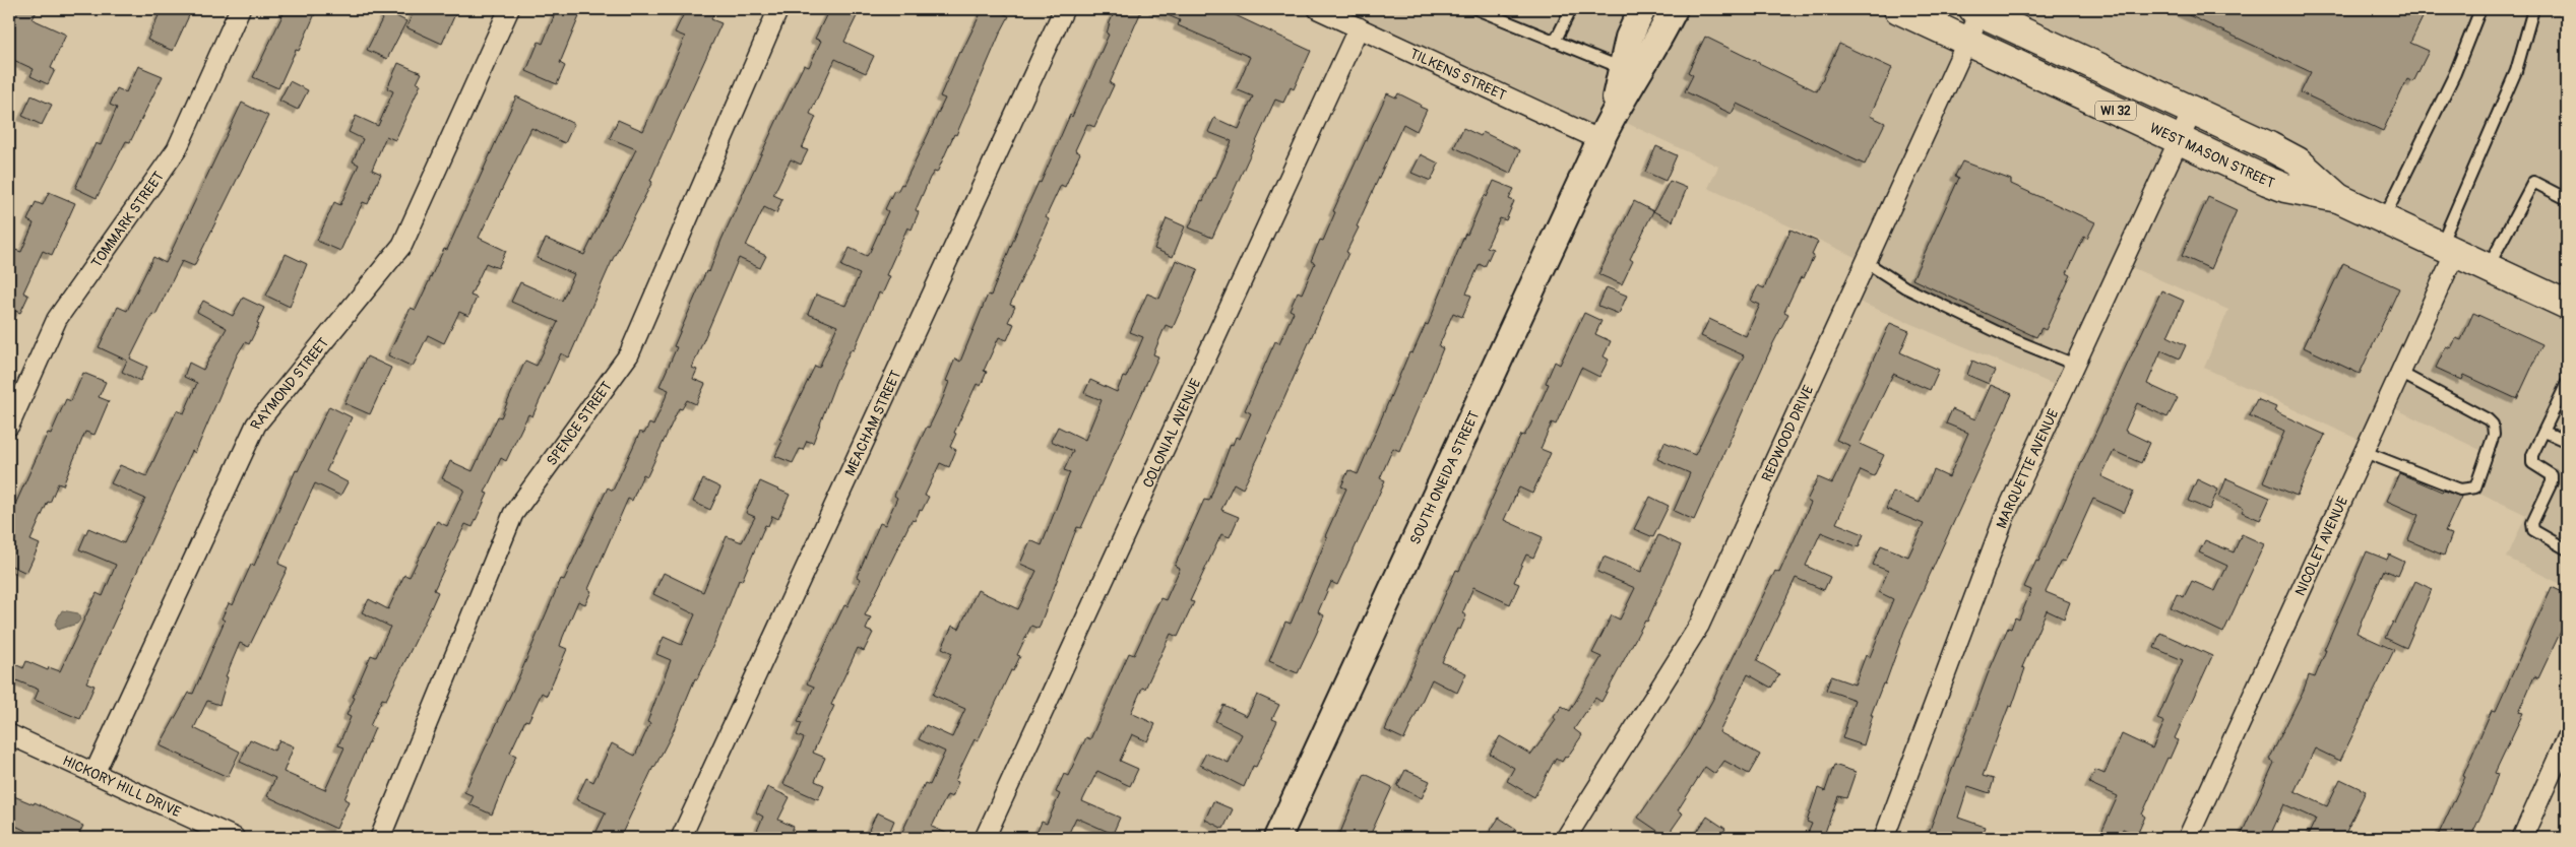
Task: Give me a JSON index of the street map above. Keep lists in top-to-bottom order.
{
  "streets": {
    "main road": ["WI 32", "WEST MASON STREET"],
    "street": [
      "TILKENS STREET",
      "TOMMARK STREET",
      "RAYMOND STREET",
      "SPENCE STREET",
      "MEACHAM STREET",
      "COLONIAL AVENUE",
      "REDWOOD DRIVE",
      "MARQUETTE AVENUE",
      "SOUTH ONEIDA STREET",
      "NICOLET AVENUE",
      "HICKORY HILL DRIVE"
    ]
  },
  "crossings": [
    ["TILKENS STREET", "COLONIAL AVENUE"],
    ["TILKENS STREET", "SOUTH ONEIDA STREET"],
    ["WEST MASON STREET", "REDWOOD DRIVE"],
    ["WEST MASON STREET", "MARQUETTE AVENUE"],
    ["WEST MASON STREET", "NICOLET AVENUE"],
    ["RAYMOND STREET", "HICKORY HILL DRIVE"]
  ]
}
